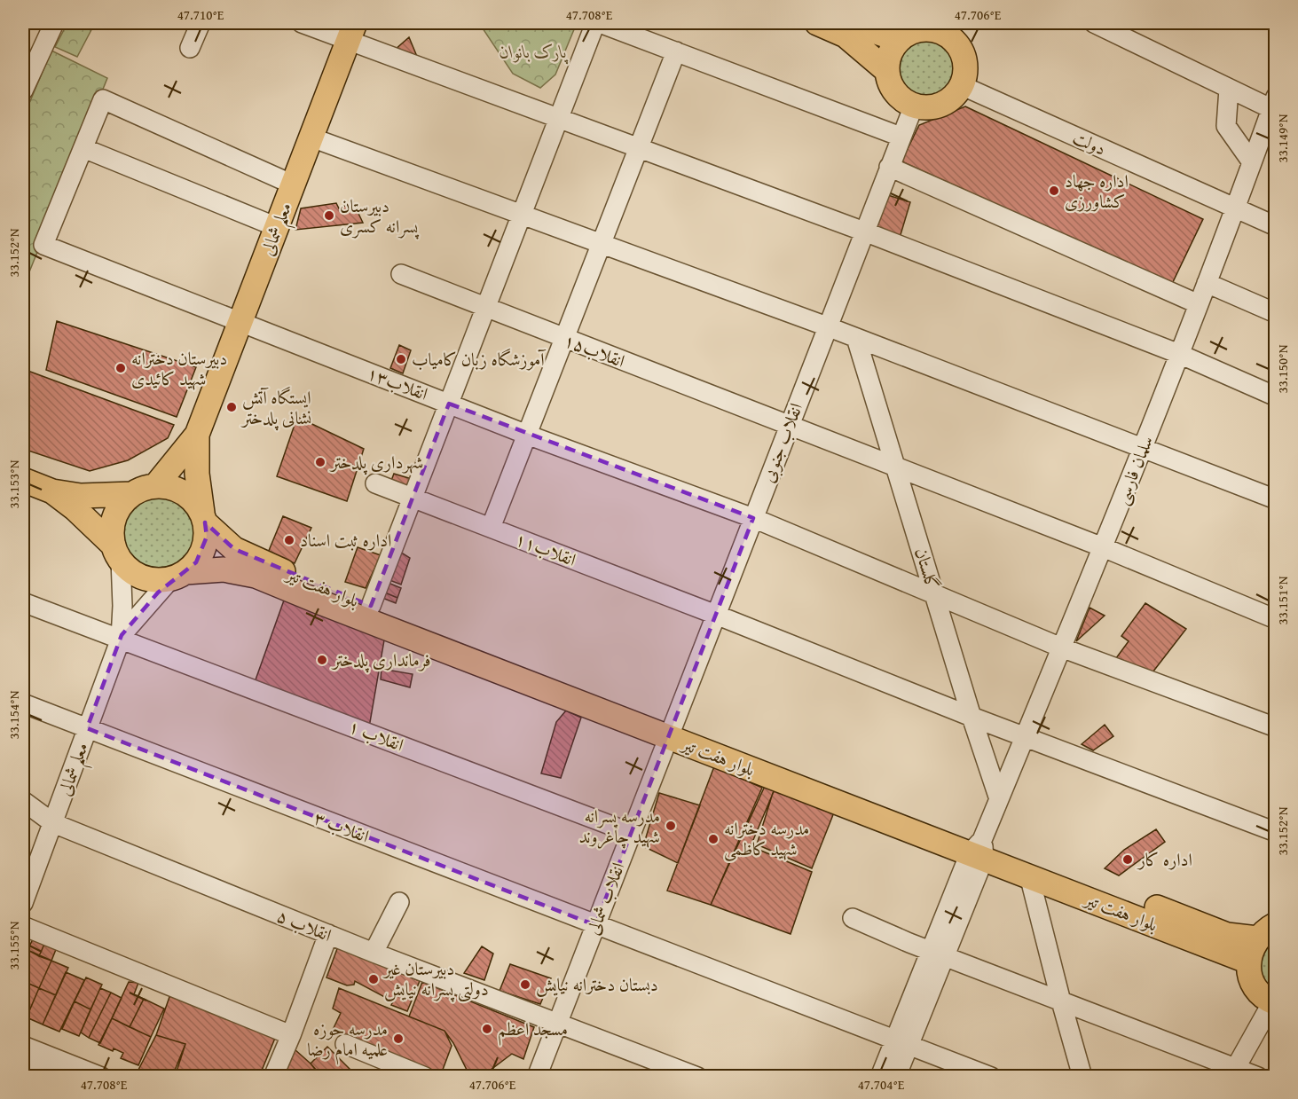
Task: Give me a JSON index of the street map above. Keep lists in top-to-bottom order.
{
  "streets": {
    "main road": ["معلم شمالی", "بلوار هفت تیر"],
    "street": [
      "دولت",
      "انقلاب۱۵",
      "انقلاب۱۳",
      "انقلاب جنوبی",
      "سلمان فارسی",
      "انقلاب۱۱",
      "گلستان",
      "انقلاب ۱",
      "انقلاب ۳",
      "انقلاب شمالی",
      "انقلاب ۵"
    ]
  },
  "crossings": [
    ["دولت", "انقلاب جنوبی"],
    ["دولت", "سلمان فارسی"],
    ["معلم شمالی", "انقلاب۱۳"],
    ["معلم شمالی", "انقلاب ۱"],
    ["معلم شمالی", "انقلاب ۳"],
    ["معلم شمالی", "انقلاب ۵"],
    ["انقلاب۱۵", "انقلاب جنوبی"],
    ["انقلاب۱۵", "سلمان فارسی"],
    ["انقلاب۱۵", "گلستان"],
    ["انقلاب۱۳", "انقلاب جنوبی"],
    ["انقلاب۱۳", "سلمان فارسی"],
    ["انقلاب۱۳", "گلستان"],
    ["انقلاب جنوبی", "انقلاب۱۱"],
    ["انقلاب جنوبی", "بلوار هفت تیر"],
    ["انقلاب جنوبی", "انقلاب شمالی"],
    ["سلمان فارسی", "انقلاب۱۱"],
    ["سلمان فارسی", "گلستان"],
    ["سلمان فارسی", "بلوار هفت تیر"],
    ["سلمان فارسی", "انقلاب ۳"],
    ["انقلاب۱۱", "گلستان"],
    ["بلوار هفت تیر", "انقلاب شمالی"],
    ["انقلاب ۱", "انقلاب شمالی"],
    ["انقلاب ۳", "انقلاب شمالی"],
    ["انقلاب شمالی", "انقلاب ۵"]
  ],
  "parks": ["پارک بانوان"],
  "places": [
    "اداره جهاد کشاورزی",
    "دبیرستان پسرانه کسری",
    "آموزشگاه زبان کامیاب",
    "دبیرستان دخترانه شهید کائیدی",
    "ایستگاه آتش نشانی پلدختر",
    "شهرداری پلدختر",
    "اداره ثبت اسناد",
    "فرمانداری پلدختر",
    "مدرسه پسرانه شهید چاغروند",
    "مدرسه دخترانه شهید کاظمی",
    "اداره کار",
    "دبیرستان غیر دولتی پسرانه نیایش",
    "دبستان دخترانه نیایش",
    "مسجد اعظم",
    "مدرسه حوزه علمیه امام رضا"
  ],
  "coordinates": [
    "47.710°E",
    "47.708°E",
    "47.706°E",
    "33.149°N",
    "33.152°N",
    "33.150°N",
    "33.153°N",
    "33.151°N",
    "33.154°N",
    "33.155°N",
    "47.704°E"
  ]
}
